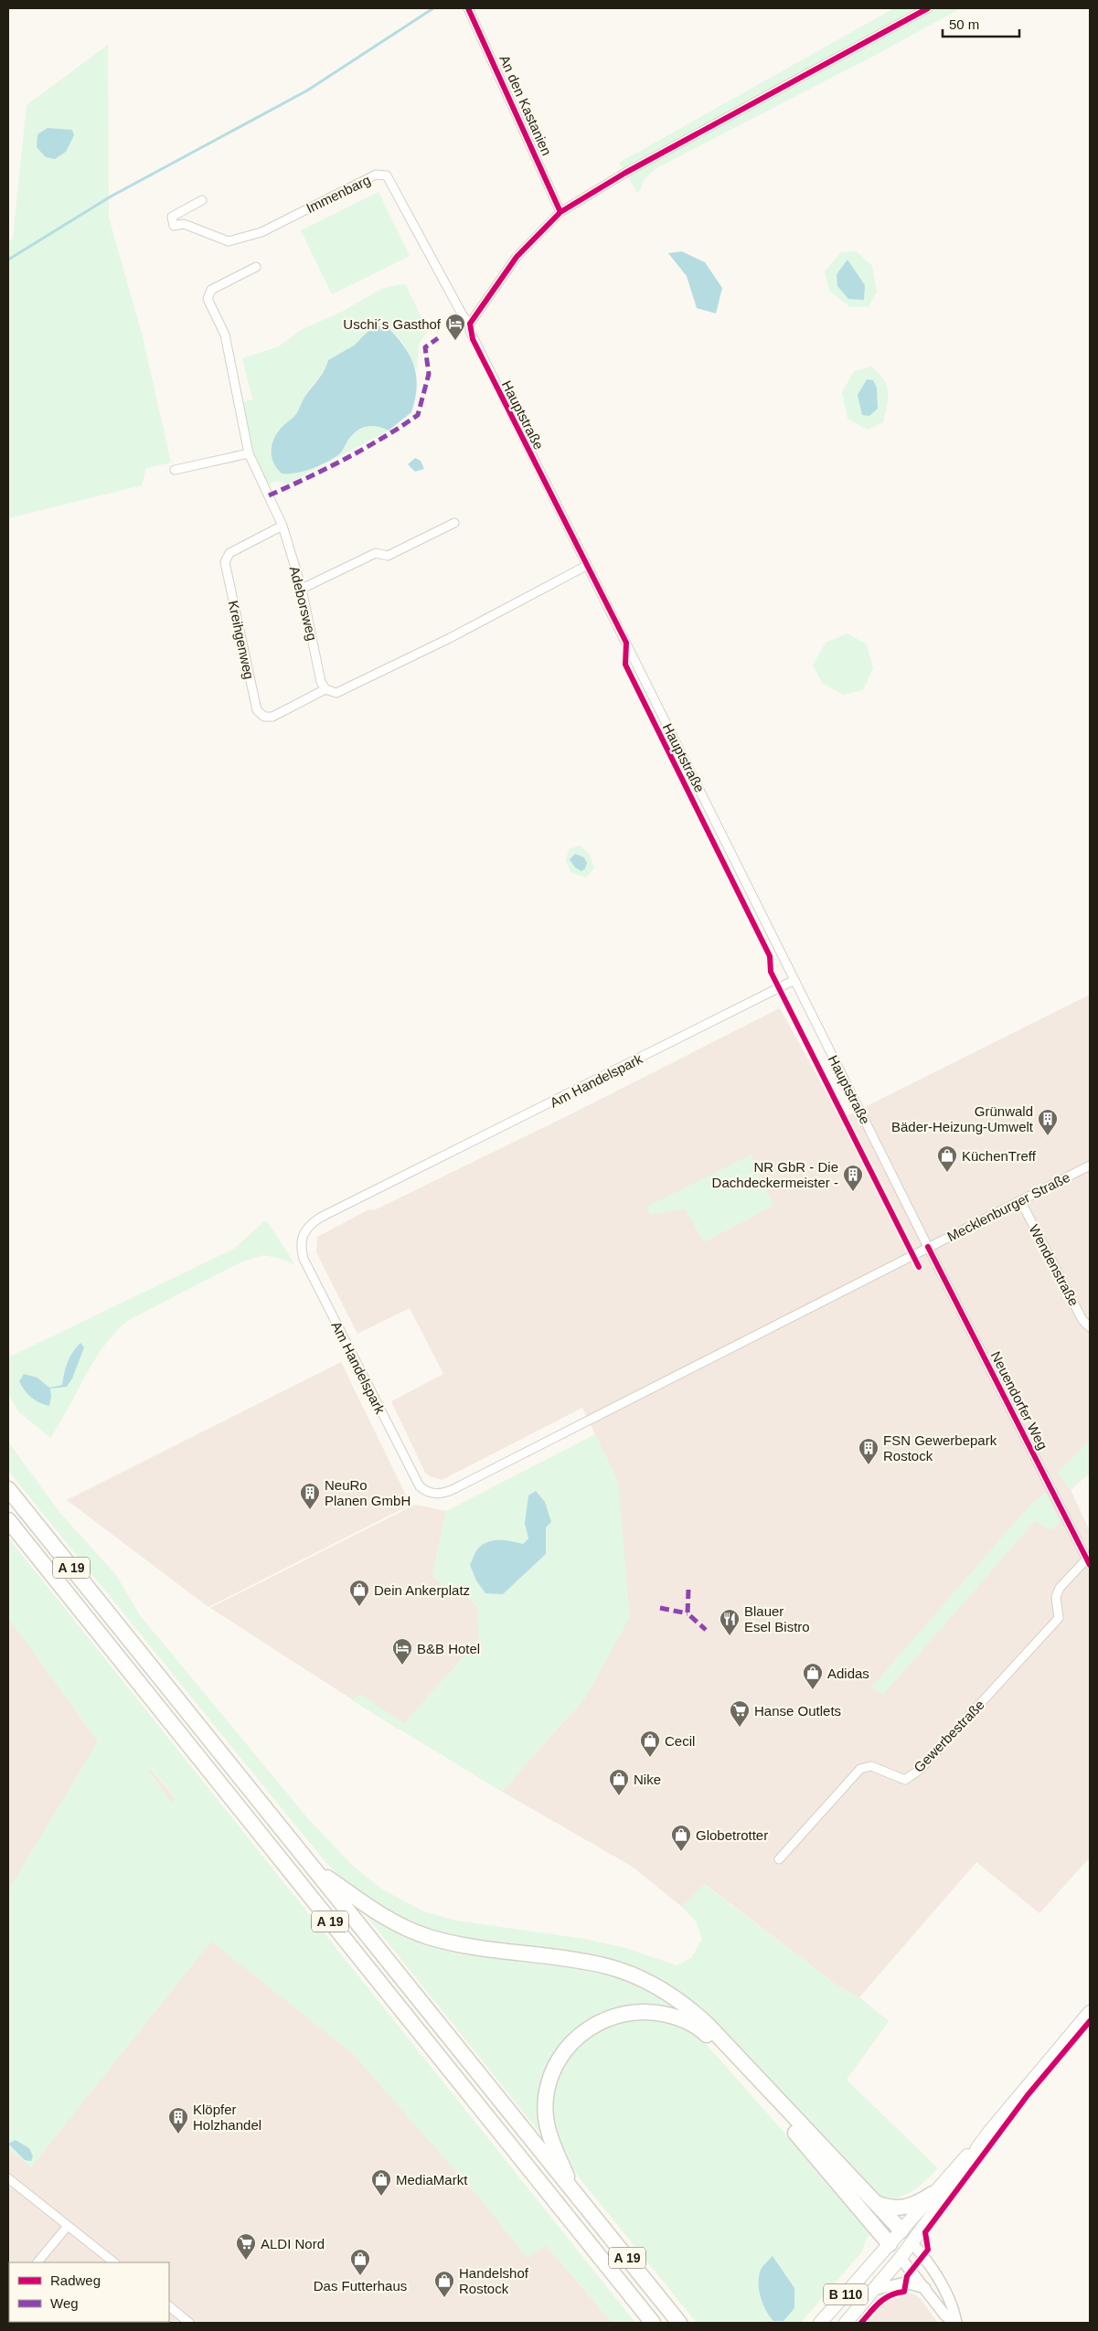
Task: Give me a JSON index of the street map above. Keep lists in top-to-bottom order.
{
  "streets": {
    "highway": ["A 19"],
    "main road": ["B 110"],
    "street": [
      "An den Kastanien",
      "Immenbarg",
      "Hauptstraße",
      "Adeborsweg",
      "Kreihgenweg",
      "Am Handelspark",
      "Mecklenburger Straße",
      "Wendenstraße",
      "Neuendorfer Weg",
      "Gewerbestraße"
    ]
  },
  "crossings": [
    ["Immenbarg", "Hauptstraße"],
    ["Hauptstraße", "Am Handelspark"],
    ["Hauptstraße", "Mecklenburger Straße"],
    ["Hauptstraße", "Neuendorfer Weg"],
    ["Adeborsweg", "Kreihgenweg"],
    ["Am Handelspark", "Mecklenburger Straße"],
    ["Am Handelspark", "Neuendorfer Weg"],
    ["Mecklenburger Straße", "Wendenstraße"],
    ["Mecklenburger Straße", "Neuendorfer Weg"],
    ["Neuendorfer Weg", "Gewerbestraße"]
  ],
  "places": {
    "hotel": ["Uschi´s Gasthof", "B&B Hotel"],
    "building": [
      "Grünwald Bäder-Heizung-Umwelt",
      "NR GbR - Die Dachdeckermeister -",
      "FSN Gewerbepark Rostock",
      "NeuRo Planen GmbH",
      "Klöpfer Holzhandel"
    ],
    "shop": [
      "KüchenTreff",
      "Dein Ankerplatz",
      "Adidas",
      "Cecil",
      "Nike",
      "Globetrotter",
      "MediaMarkt",
      "Das Futterhaus",
      "Handelshof Rostock"
    ],
    "restaurant": ["Blauer Esel Bistro"],
    "supermarket": ["Hanse Outlets", "ALDI Nord"]
  },
  "legend": ["Radweg", "Weg"],
  "scale_bar": "50 m"
}
